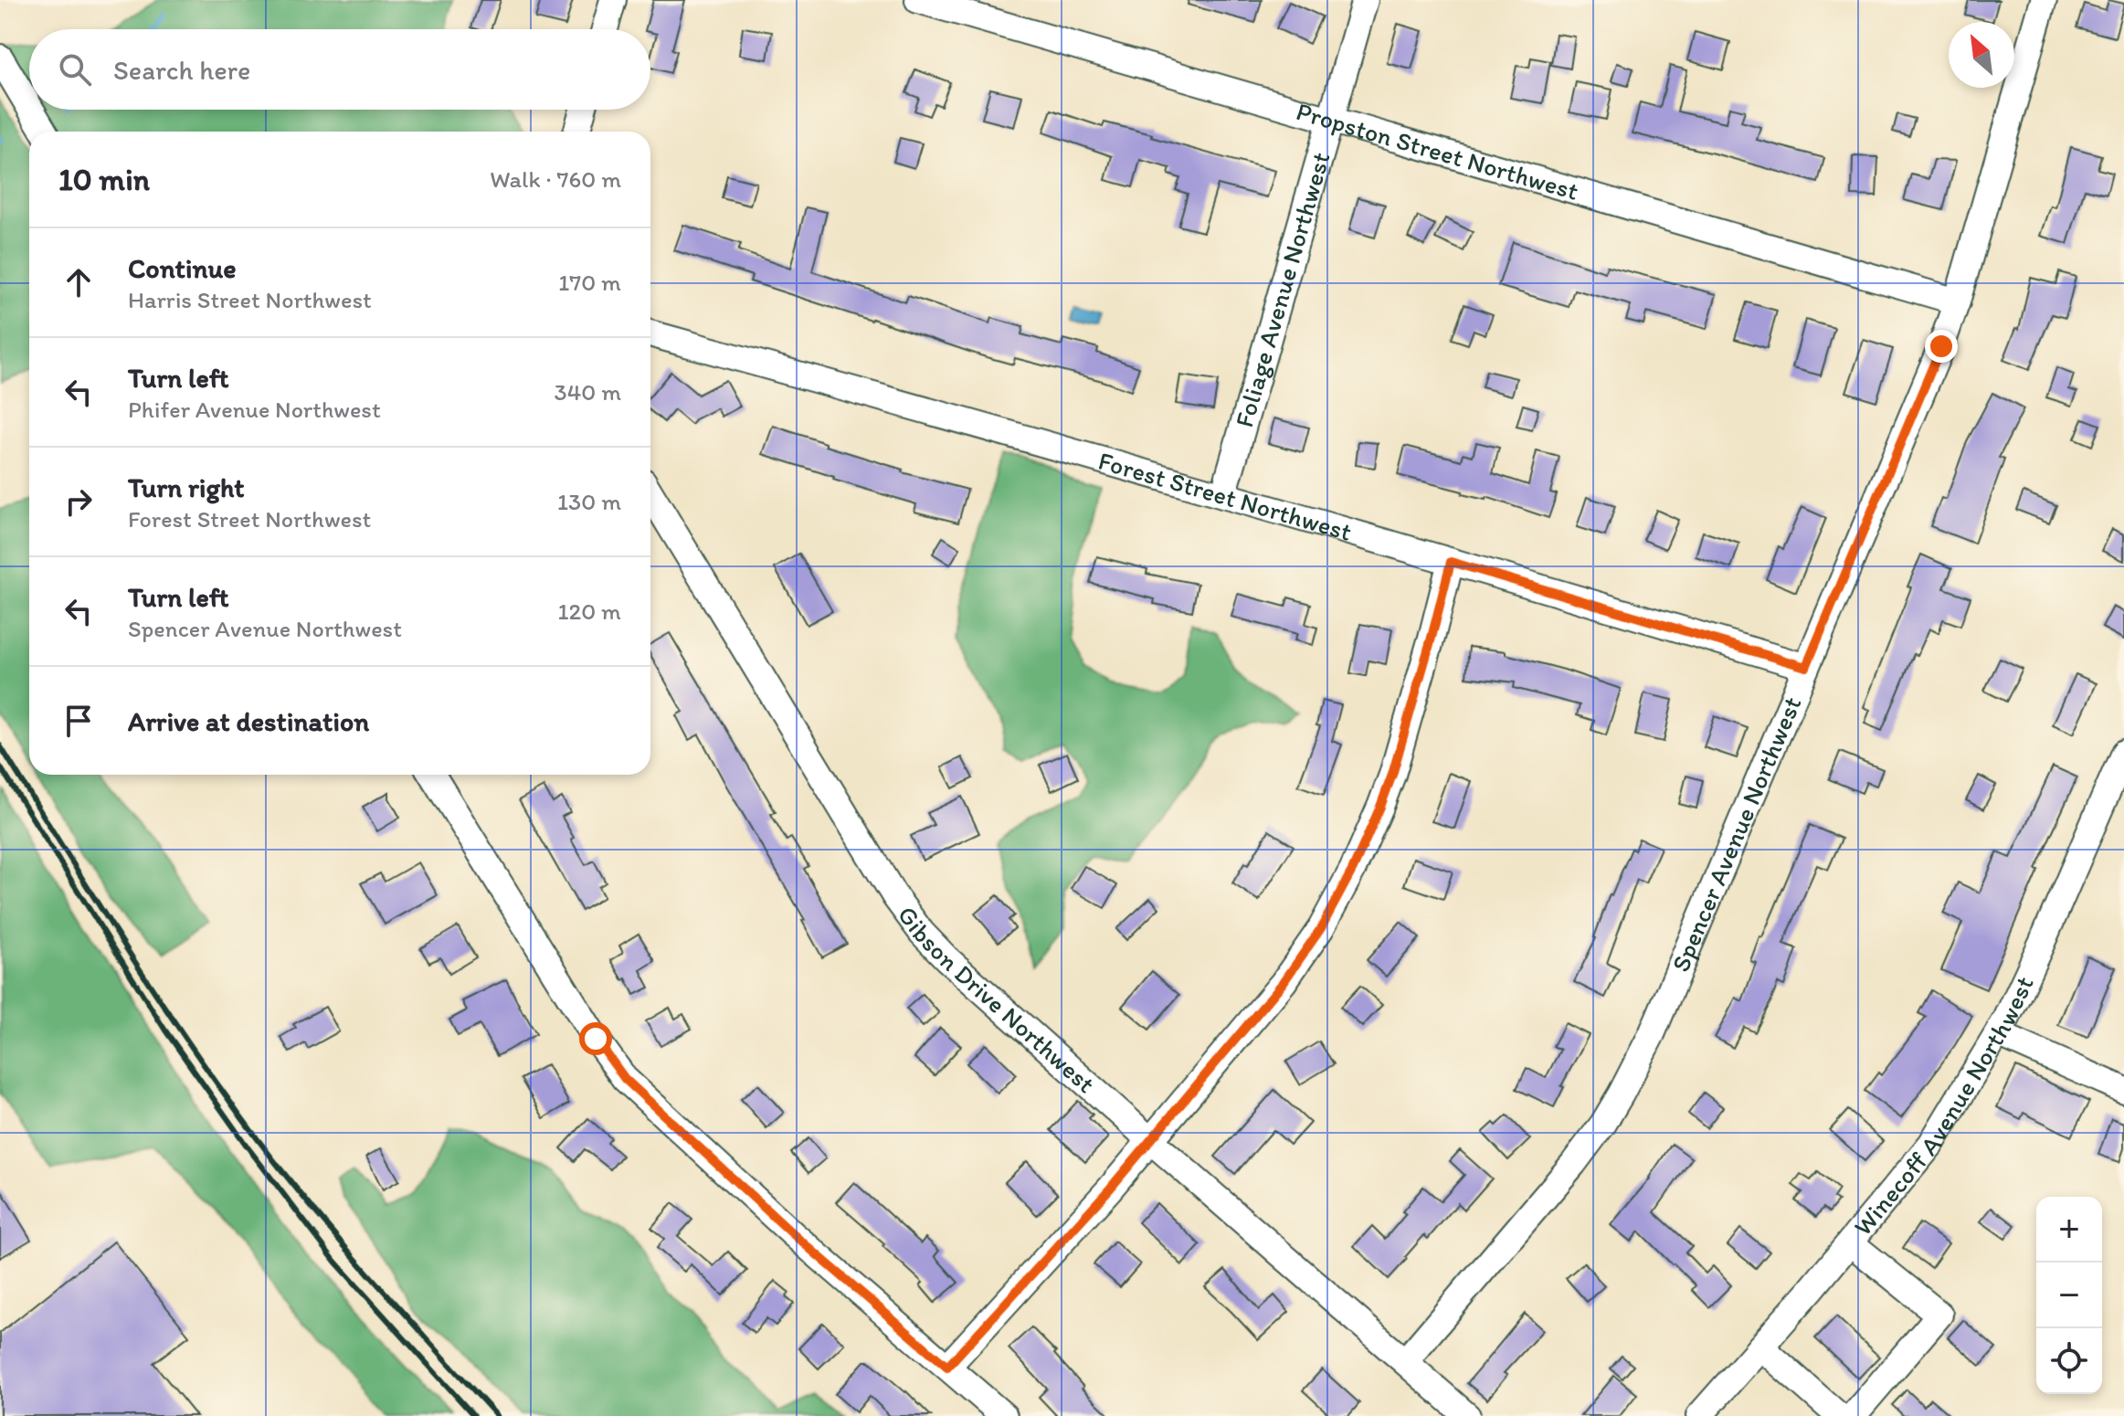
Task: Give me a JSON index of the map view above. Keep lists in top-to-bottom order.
{
  "streets": {
    "street": [
      "Propston Street Northwest",
      "Foliage Avenue Northwest",
      "Forest Street Northwest",
      "Spencer Avenue Northwest",
      "Gibson Drive Northwest",
      "Winecoff Avenue Northwest"
    ]
  },
  "crossings": [
    ["Propston Street Northwest", "Foliage Avenue Northwest"],
    ["Propston Street Northwest", "Spencer Avenue Northwest"],
    ["Foliage Avenue Northwest", "Forest Street Northwest"],
    ["Forest Street Northwest", "Spencer Avenue Northwest"],
    ["Spencer Avenue Northwest", "Gibson Drive Northwest"]
  ],
  "north": "top left",
  "page": {
    "search": "Search here",
    "heading": ["10 min", "Walk · 760 m"],
    "list": [
      ["Continue", "Harris Street Northwest", "170 m"],
      ["Turn left", "Phifer Avenue Northwest", "340 m"],
      ["Turn right", "Forest Street Northwest", "130 m"],
      ["Turn left", "Spencer Avenue Northwest", "120 m"],
      "Arrive at destination"
    ],
    "map_buttons": ["+", "−"]
  }
}
